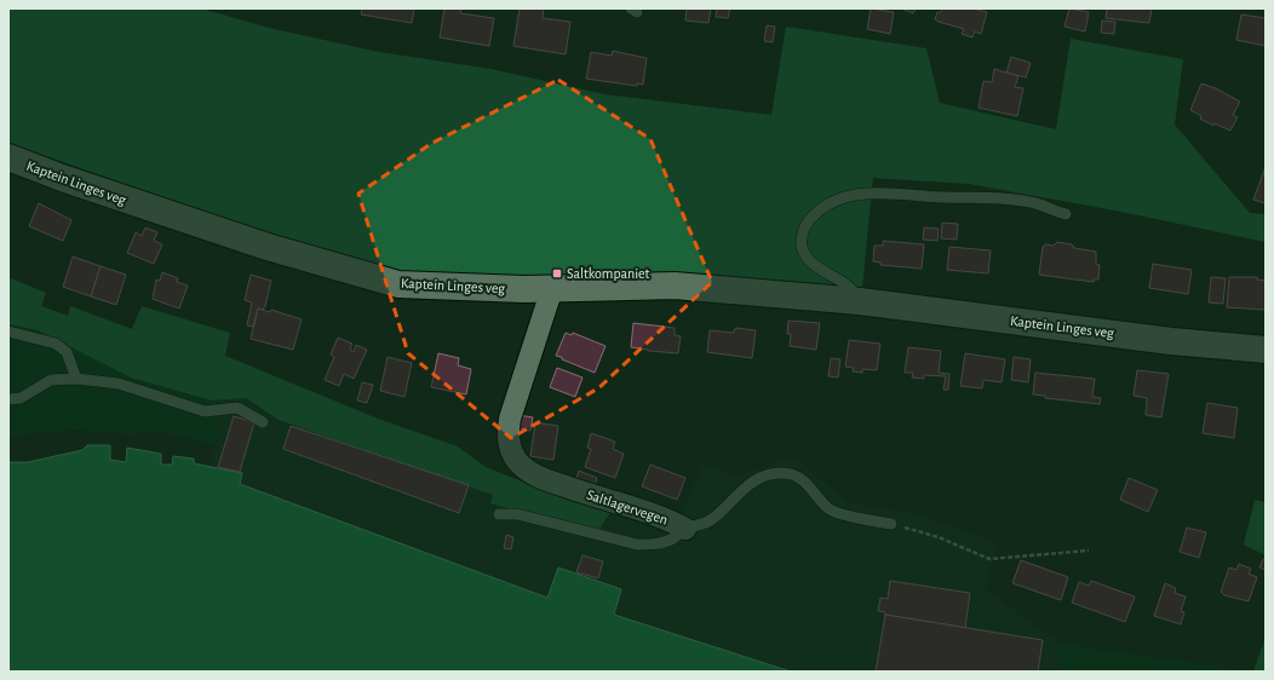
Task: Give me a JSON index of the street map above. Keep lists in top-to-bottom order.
{
  "streets": {
    "street": ["Kaptein Linges veg", "Saltlagervegen"]
  },
  "crossings": [
    ["Kaptein Linges veg", "Saltlagervegen"]
  ],
  "places": {
    "transit": ["Saltkompaniet"]
  }
}
